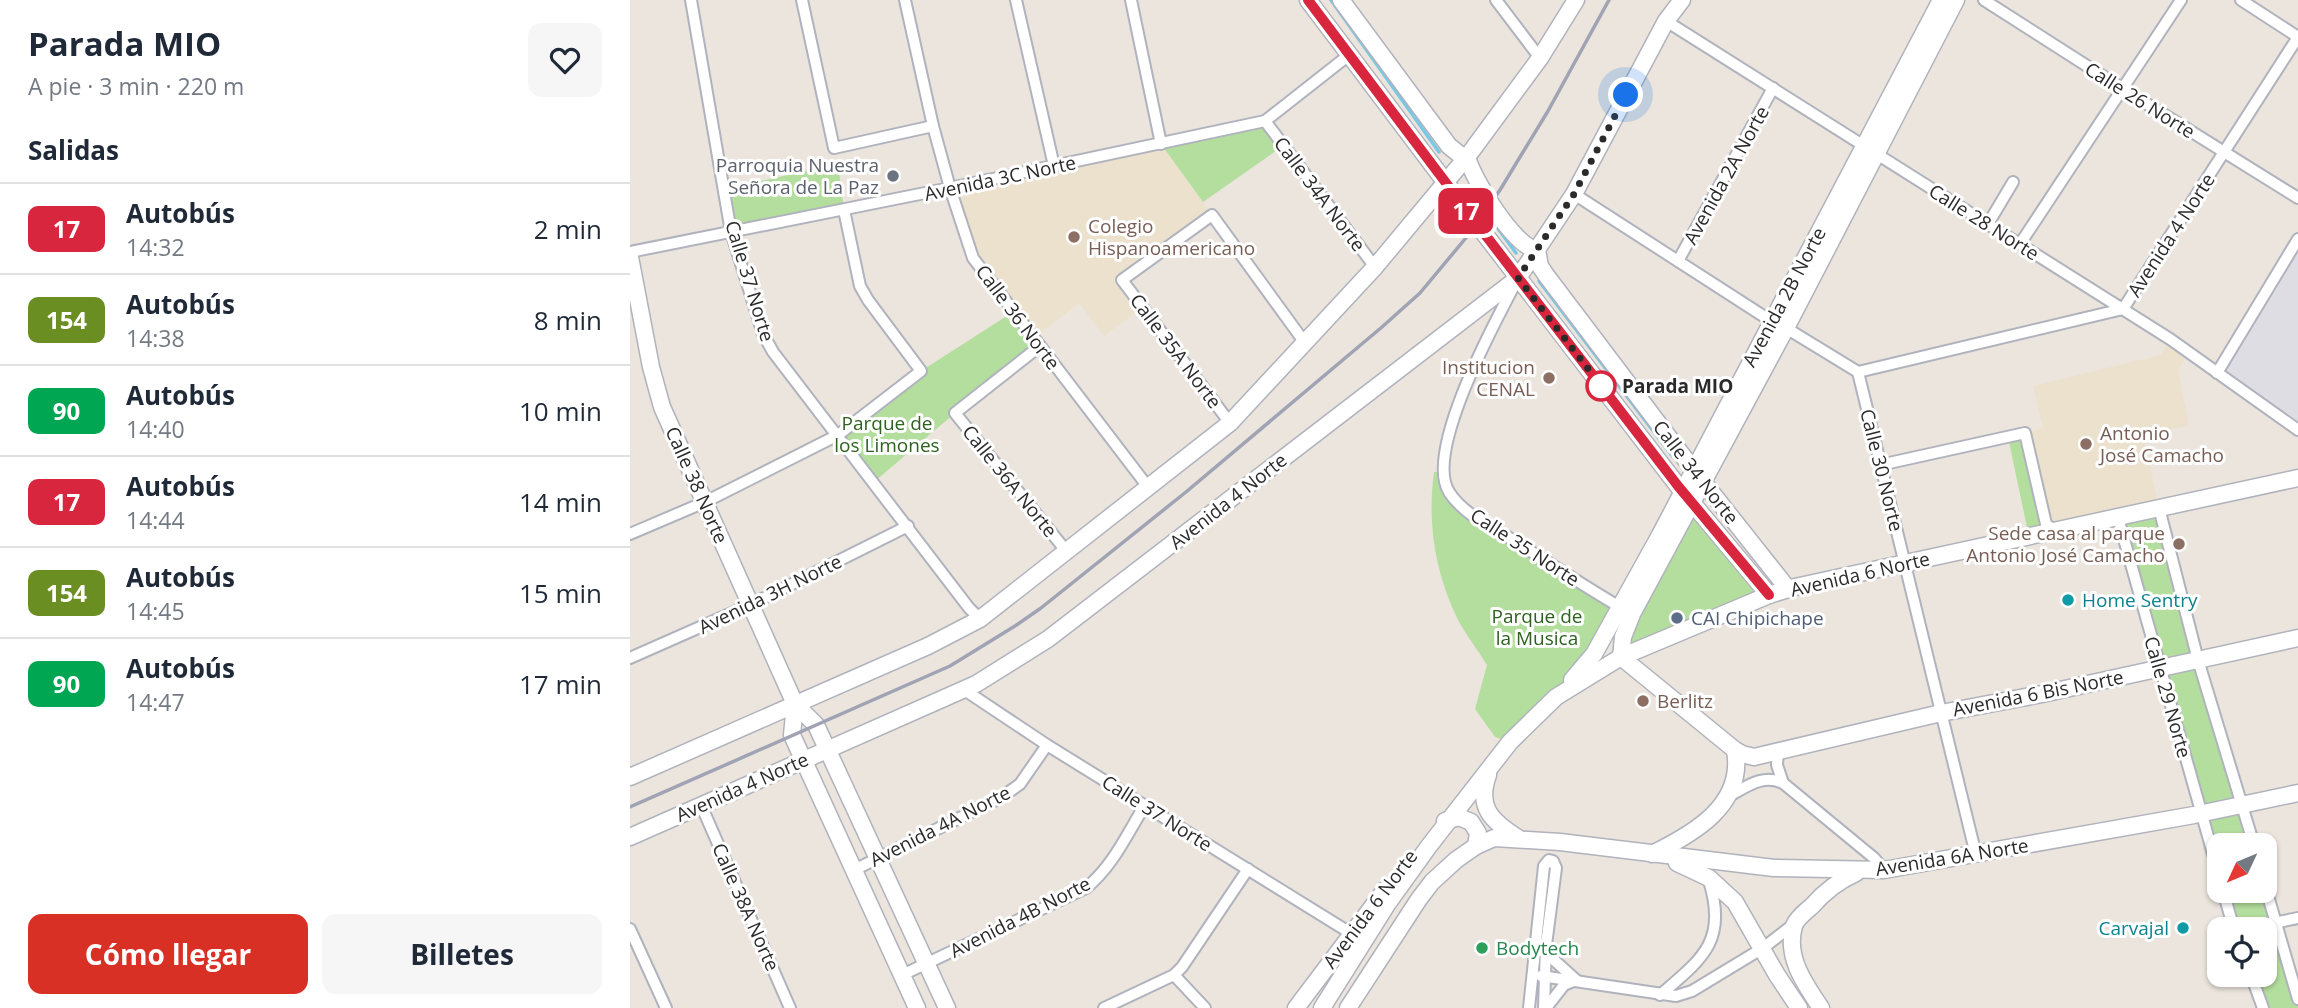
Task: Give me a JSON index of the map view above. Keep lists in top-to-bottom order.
{
  "streets": {
    "street": [
      "Calle 26 Norte",
      "Avenida 2A Norte",
      "Avenida 3C Norte",
      "Calle 34A Norte",
      "Calle 28 Norte",
      "Avenida 4 Norte",
      "Calle 37 Norte",
      "Avenida 2B Norte",
      "Calle 36 Norte",
      "Calle 35A Norte",
      "Calle 30 Norte",
      "Calle 34 Norte",
      "Calle 36A Norte",
      "Calle 38 Norte",
      "Calle 35 Norte",
      "Avenida 6 Norte",
      "Avenida 3H Norte",
      "Avenida 6 Bis Norte",
      "Calle 29 Norte",
      "Avenida 4A Norte",
      "Avenida 6A Norte",
      "Calle 38A Norte",
      "Avenida 4B Norte"
    ]
  },
  "crossings": [
    ["Calle 26 Norte", "Avenida 4 Norte"],
    ["Avenida 2A Norte", "Calle 28 Norte"],
    ["Avenida 3C Norte", "Calle 34A Norte"],
    ["Avenida 3C Norte", "Calle 37 Norte"],
    ["Avenida 3C Norte", "Calle 36 Norte"],
    ["Avenida 3C Norte", "Calle 34 Norte"],
    ["Avenida 3C Norte", "Calle 38 Norte"],
    ["Calle 28 Norte", "Avenida 4 Norte"],
    ["Calle 28 Norte", "Avenida 2B Norte"],
    ["Avenida 4 Norte", "Calle 37 Norte"],
    ["Avenida 4 Norte", "Calle 30 Norte"],
    ["Avenida 4 Norte", "Calle 34 Norte"],
    ["Avenida 4 Norte", "Calle 38 Norte"],
    ["Avenida 4 Norte", "Calle 35 Norte"],
    ["Avenida 4 Norte", "Calle 38A Norte"],
    ["Calle 37 Norte", "Avenida 6 Norte"],
    ["Calle 37 Norte", "Avenida 3H Norte"],
    ["Calle 37 Norte", "Avenida 4A Norte"],
    ["Calle 37 Norte", "Avenida 4B Norte"],
    ["Avenida 2B Norte", "Calle 34 Norte"],
    ["Avenida 2B Norte", "Calle 35 Norte"],
    ["Avenida 2B Norte", "Avenida 6 Norte"],
    ["Avenida 2B Norte", "Avenida 6 Bis Norte"],
    ["Avenida 2B Norte", "Avenida 6A Norte"],
    ["Calle 36 Norte", "Calle 36A Norte"],
    ["Calle 30 Norte", "Avenida 6 Norte"],
    ["Calle 30 Norte", "Avenida 6 Bis Norte"],
    ["Calle 30 Norte", "Avenida 6A Norte"],
    ["Calle 34 Norte", "Calle 35 Norte"],
    ["Calle 34 Norte", "Avenida 6 Norte"],
    ["Calle 38 Norte", "Avenida 3H Norte"],
    ["Calle 38 Norte", "Avenida 4A Norte"],
    ["Calle 38 Norte", "Avenida 4B Norte"],
    ["Avenida 6 Norte", "Avenida 6 Bis Norte"],
    ["Avenida 6 Norte", "Calle 29 Norte"],
    ["Avenida 6 Norte", "Avenida 6A Norte"],
    ["Avenida 6 Bis Norte", "Calle 29 Norte"],
    ["Avenida 6 Bis Norte", "Avenida 6A Norte"],
    ["Calle 29 Norte", "Avenida 6A Norte"]
  ],
  "parks": ["Parque de los Limones", "Parque de la Musica"],
  "places": [
    "Parroquia Nuestra Señora de La Paz",
    "Colegio Hispanoamericano",
    "Institucion CENAL",
    "Parada MIO",
    "Antonio José Camacho",
    "Sede casa al parque Antonio José Camacho",
    "Home Sentry",
    "CAI Chipichape",
    "Berlitz",
    "Carvajal",
    "Bodytech"
  ],
  "lines": ["bus line 17"],
  "north": "bottom left",
  "page": {
    "heading": [
      ["Parada MIO", "A pie · 3 min · 220 m"],
      "Salidas"
    ],
    "on_map": "17",
    "list": [
      {
        "mark": "17",
        "name": "Autobús",
        "note": "14:32",
        "value": "2 min"
      },
      {
        "mark": "154",
        "name": "Autobús",
        "note": "14:38",
        "value": "8 min"
      },
      {
        "mark": "90",
        "name": "Autobús",
        "note": "14:40",
        "value": "10 min"
      },
      {
        "mark": "17",
        "name": "Autobús",
        "note": "14:44",
        "value": "14 min"
      },
      {
        "mark": "154",
        "name": "Autobús",
        "note": "14:45",
        "value": "15 min"
      },
      {
        "mark": "90",
        "name": "Autobús",
        "note": "14:47",
        "value": "17 min"
      }
    ],
    "buttons": ["Cómo llegar", "Billetes"]
  }
}
